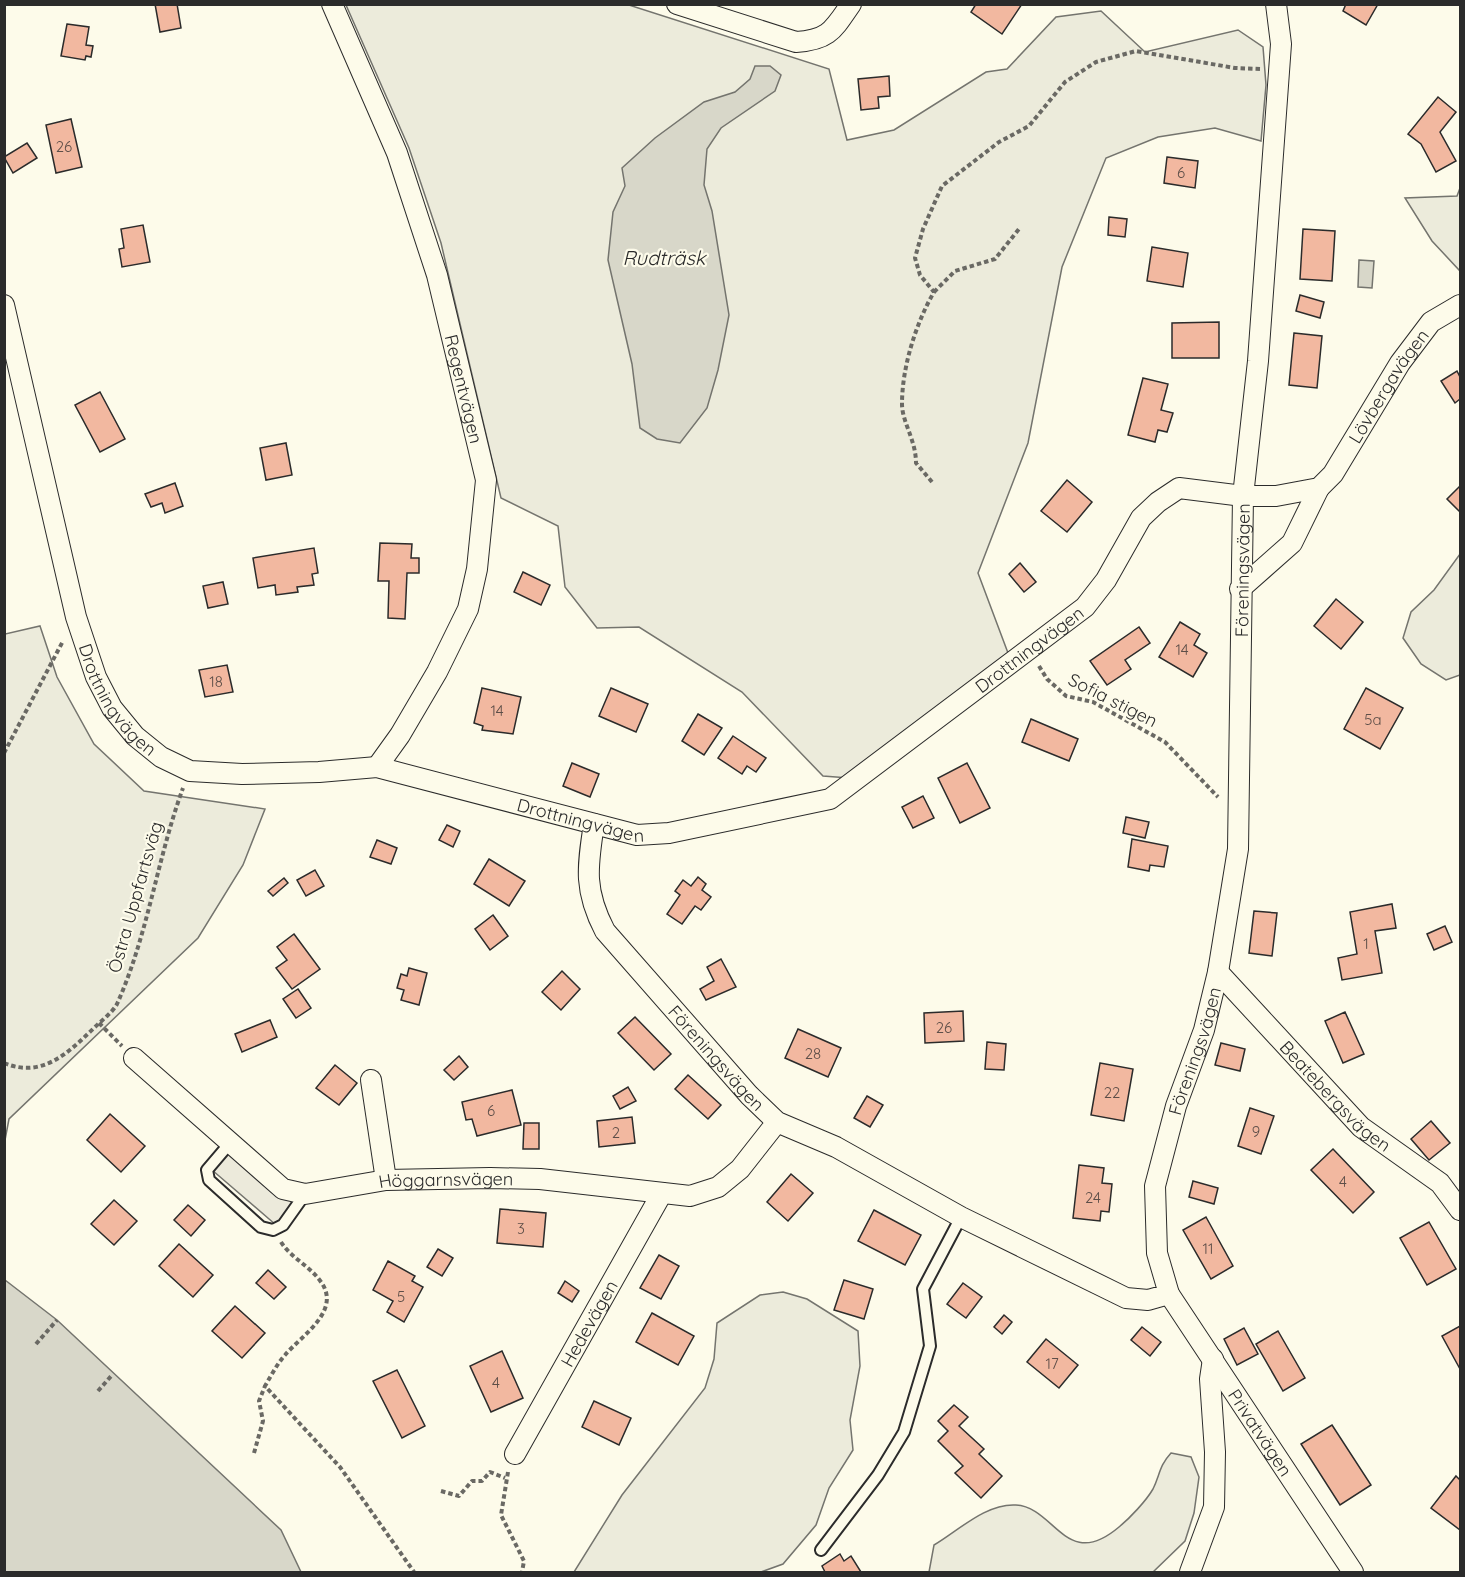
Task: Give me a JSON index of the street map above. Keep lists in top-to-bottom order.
{
  "streets": {
    "street": [
      "Lövbergavägen",
      "Regentvägen",
      "Föreningsvägen",
      "Drottningvägen",
      "Beatebergsvägen",
      "Höggarnsvägen",
      "Hedevägen",
      "Privatvägen"
    ],
    "path": ["Sofia stigen", "Östra Uppfartsväg"]
  },
  "crossings": [
    ["Lövbergavägen", "Drottningvägen"],
    ["Regentvägen", "Drottningvägen"],
    ["Föreningsvägen", "Drottningvägen"],
    ["Föreningsvägen", "Sofia stigen"],
    ["Föreningsvägen", "Beatebergsvägen"],
    ["Föreningsvägen", "Höggarnsvägen"],
    ["Föreningsvägen", "Privatvägen"],
    ["Drottningvägen", "Sofia stigen"],
    ["Drottningvägen", "Östra Uppfartsväg"],
    ["Höggarnsvägen", "Hedevägen"]
  ],
  "water": ["Rudträsk"],
  "house_numbers": [
    "26",
    "6",
    "14",
    "18",
    "14",
    "5a",
    "1",
    "26",
    "28",
    "22",
    "6",
    "9",
    "2",
    "4",
    "24",
    "3",
    "11",
    "5",
    "17",
    "4"
  ]
}
